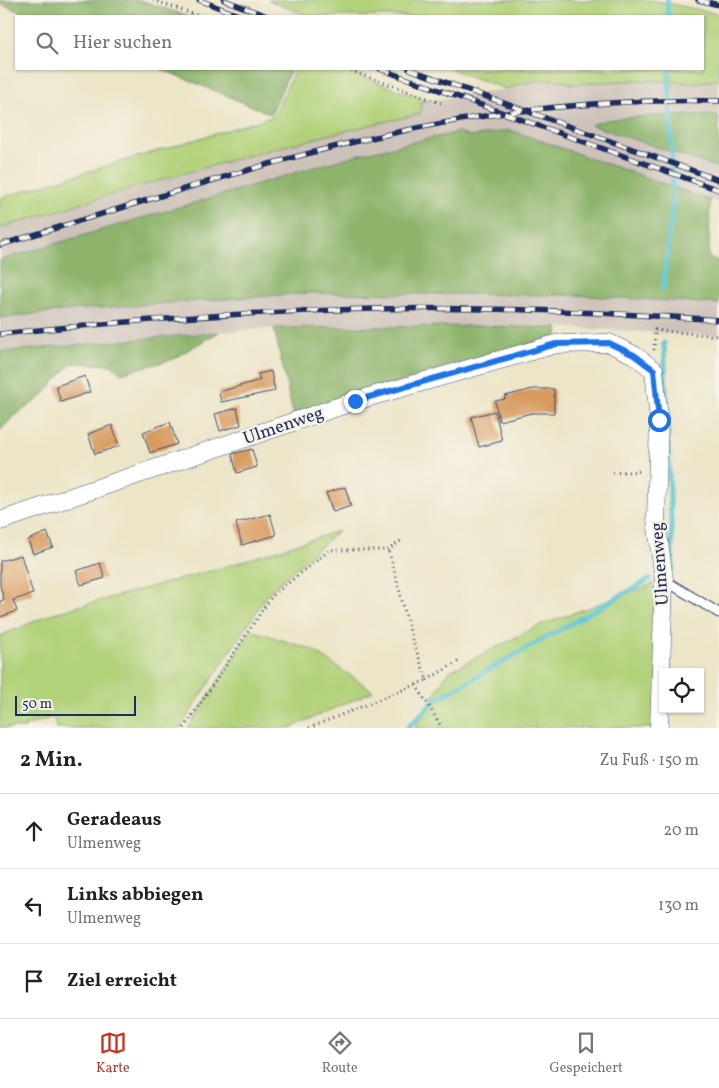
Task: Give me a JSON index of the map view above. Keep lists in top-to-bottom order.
{
  "streets": {
    "street": ["Ulmenweg"]
  },
  "scale_bar": "50 m",
  "page": {
    "search": "Hier suchen",
    "scale": "50 m",
    "heading": ["2 Min.", "Zu Fuß · 150 m"],
    "list": [
      ["Geradeaus", "Ulmenweg", "20 m"],
      ["Links abbiegen", "Ulmenweg", "130 m"],
      "Ziel erreicht"
    ],
    "nav": ["Karte", "Route", "Gespeichert"]
  }
}
